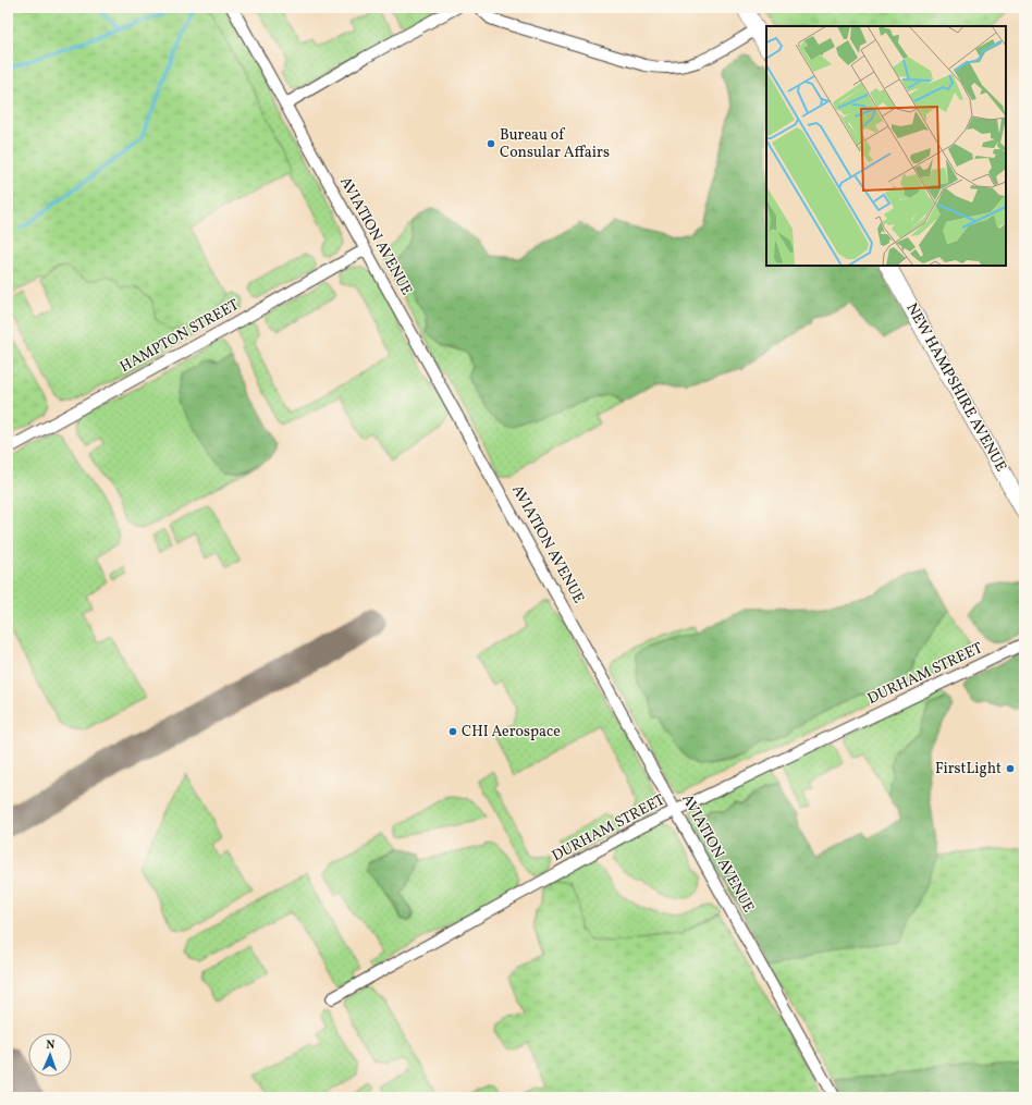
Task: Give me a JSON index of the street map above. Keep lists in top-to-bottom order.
{
  "streets": {
    "street": [
      "AVIATION AVENUE",
      "HAMPTON STREET",
      "NEW HAMPSHIRE AVENUE",
      "DURHAM STREET"
    ]
  },
  "crossings": [
    ["AVIATION AVENUE", "HAMPTON STREET"],
    ["AVIATION AVENUE", "DURHAM STREET"]
  ],
  "places": ["Bureau of Consular Affairs", "CHI Aerospace", "FirstLight"],
  "north": "top"
}
